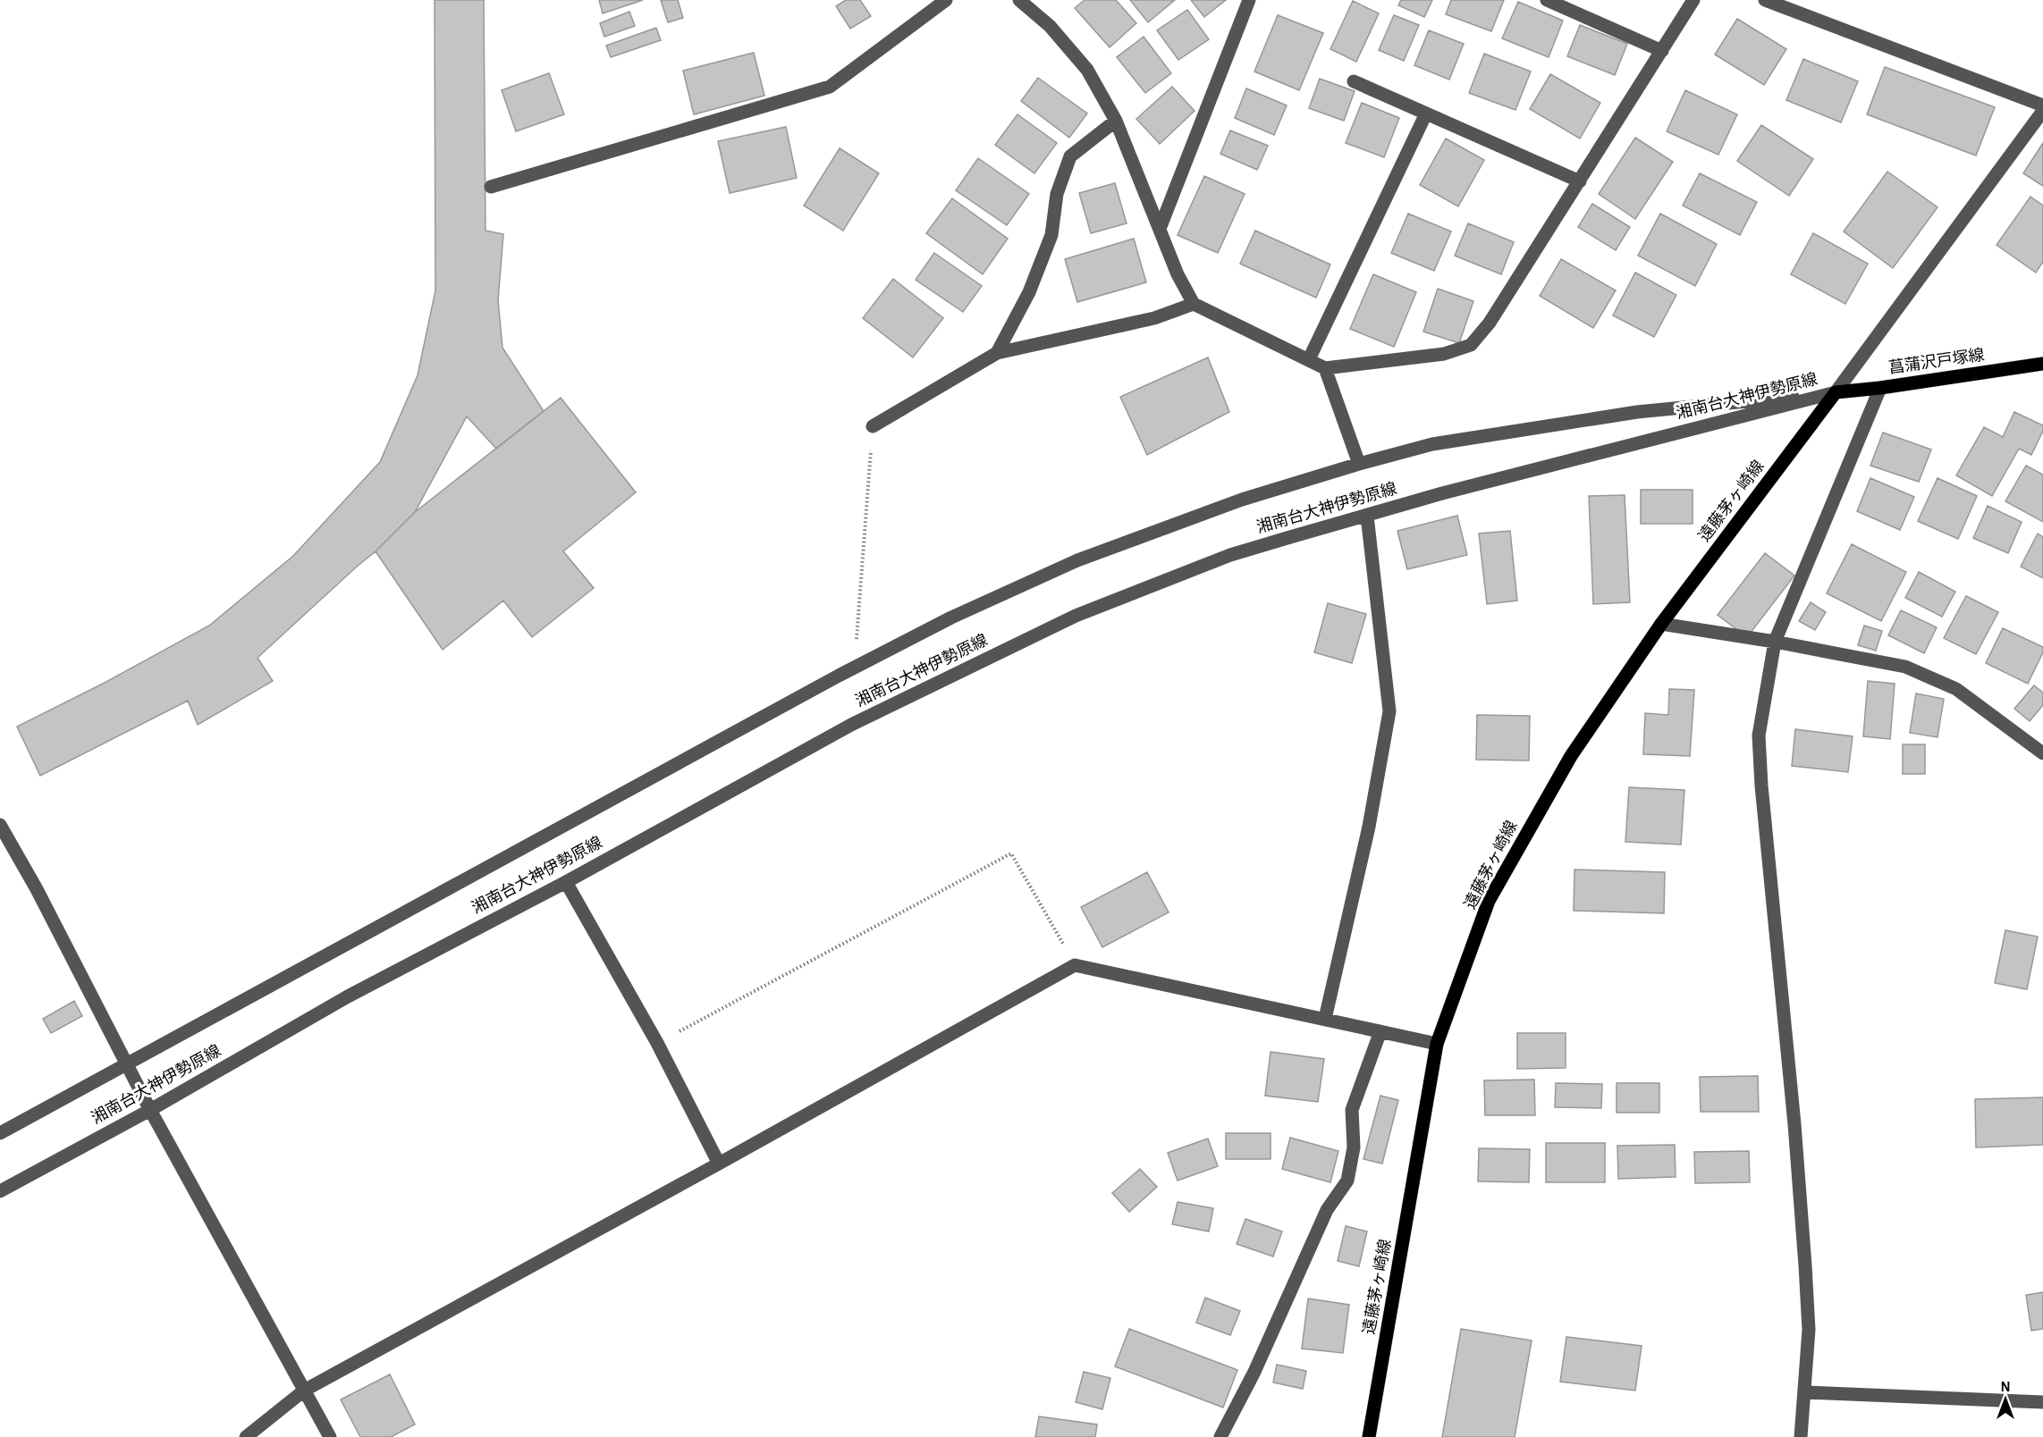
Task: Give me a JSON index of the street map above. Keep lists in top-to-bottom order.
{
  "streets": {
    "main road": ["菖蒲沢戸塚線", "遠藤茅ヶ崎線"],
    "street": ["湘南台大神伊勢原線"]
  },
  "crossings": [
    ["菖蒲沢戸塚線", "湘南台大神伊勢原線"],
    ["菖蒲沢戸塚線", "遠藤茅ヶ崎線"],
    ["湘南台大神伊勢原線", "遠藤茅ヶ崎線"]
  ],
  "north": "top"
}
